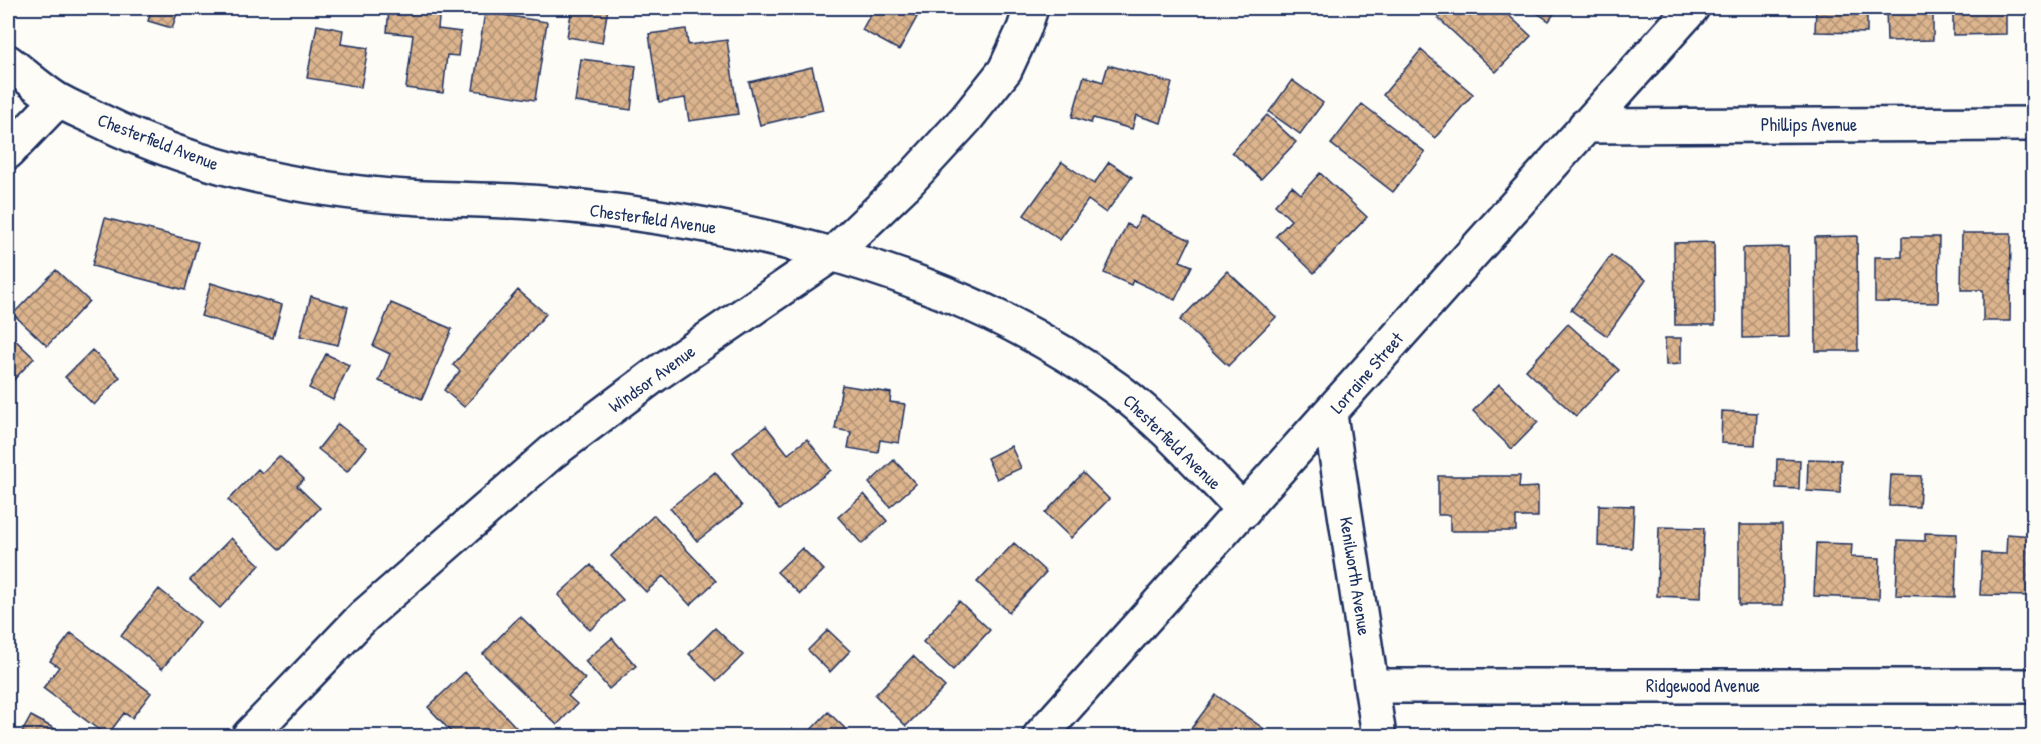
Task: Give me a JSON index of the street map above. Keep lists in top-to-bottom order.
{
  "streets": {
    "street": [
      "Phillips Avenue",
      "Chesterfield Avenue",
      "Lorraine Street",
      "Windsor Avenue",
      "Kenilworth Avenue",
      "Ridgewood Avenue"
    ]
  },
  "crossings": [
    ["Phillips Avenue", "Lorraine Street"],
    ["Chesterfield Avenue", "Lorraine Street"],
    ["Chesterfield Avenue", "Windsor Avenue"],
    ["Lorraine Street", "Kenilworth Avenue"],
    ["Kenilworth Avenue", "Ridgewood Avenue"]
  ]
}
